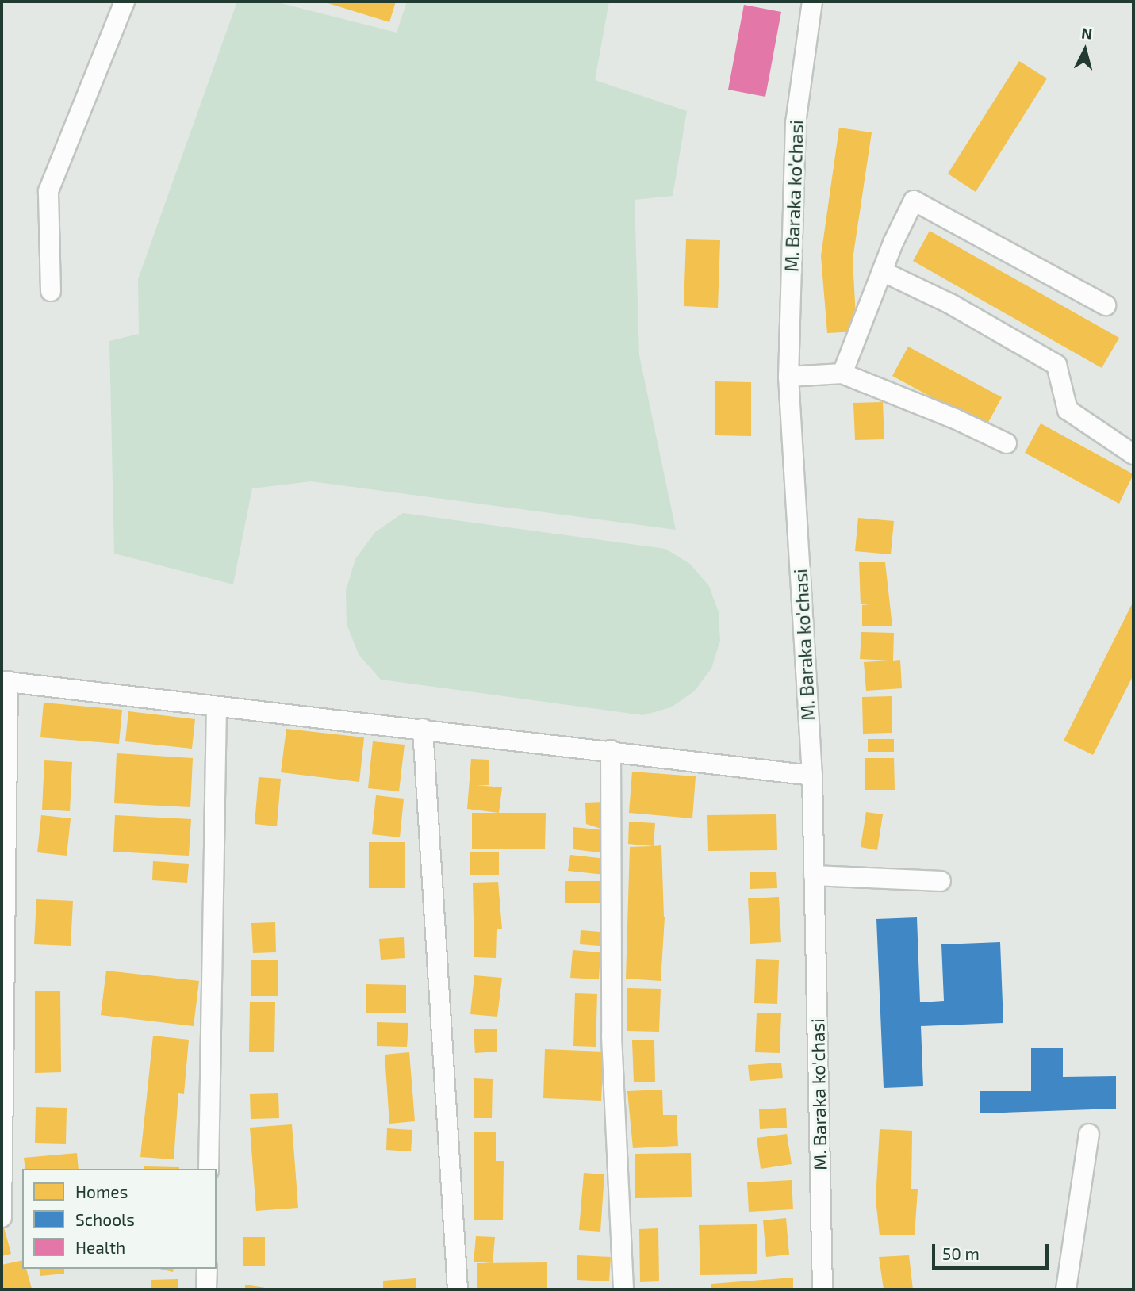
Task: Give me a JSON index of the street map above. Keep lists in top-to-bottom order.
{
  "streets": {
    "street": ["M. Baraka ko'chasi"]
  },
  "legend": ["Homes", "Schools", "Health"],
  "scale_bar": "50 m",
  "north": "top"
}
